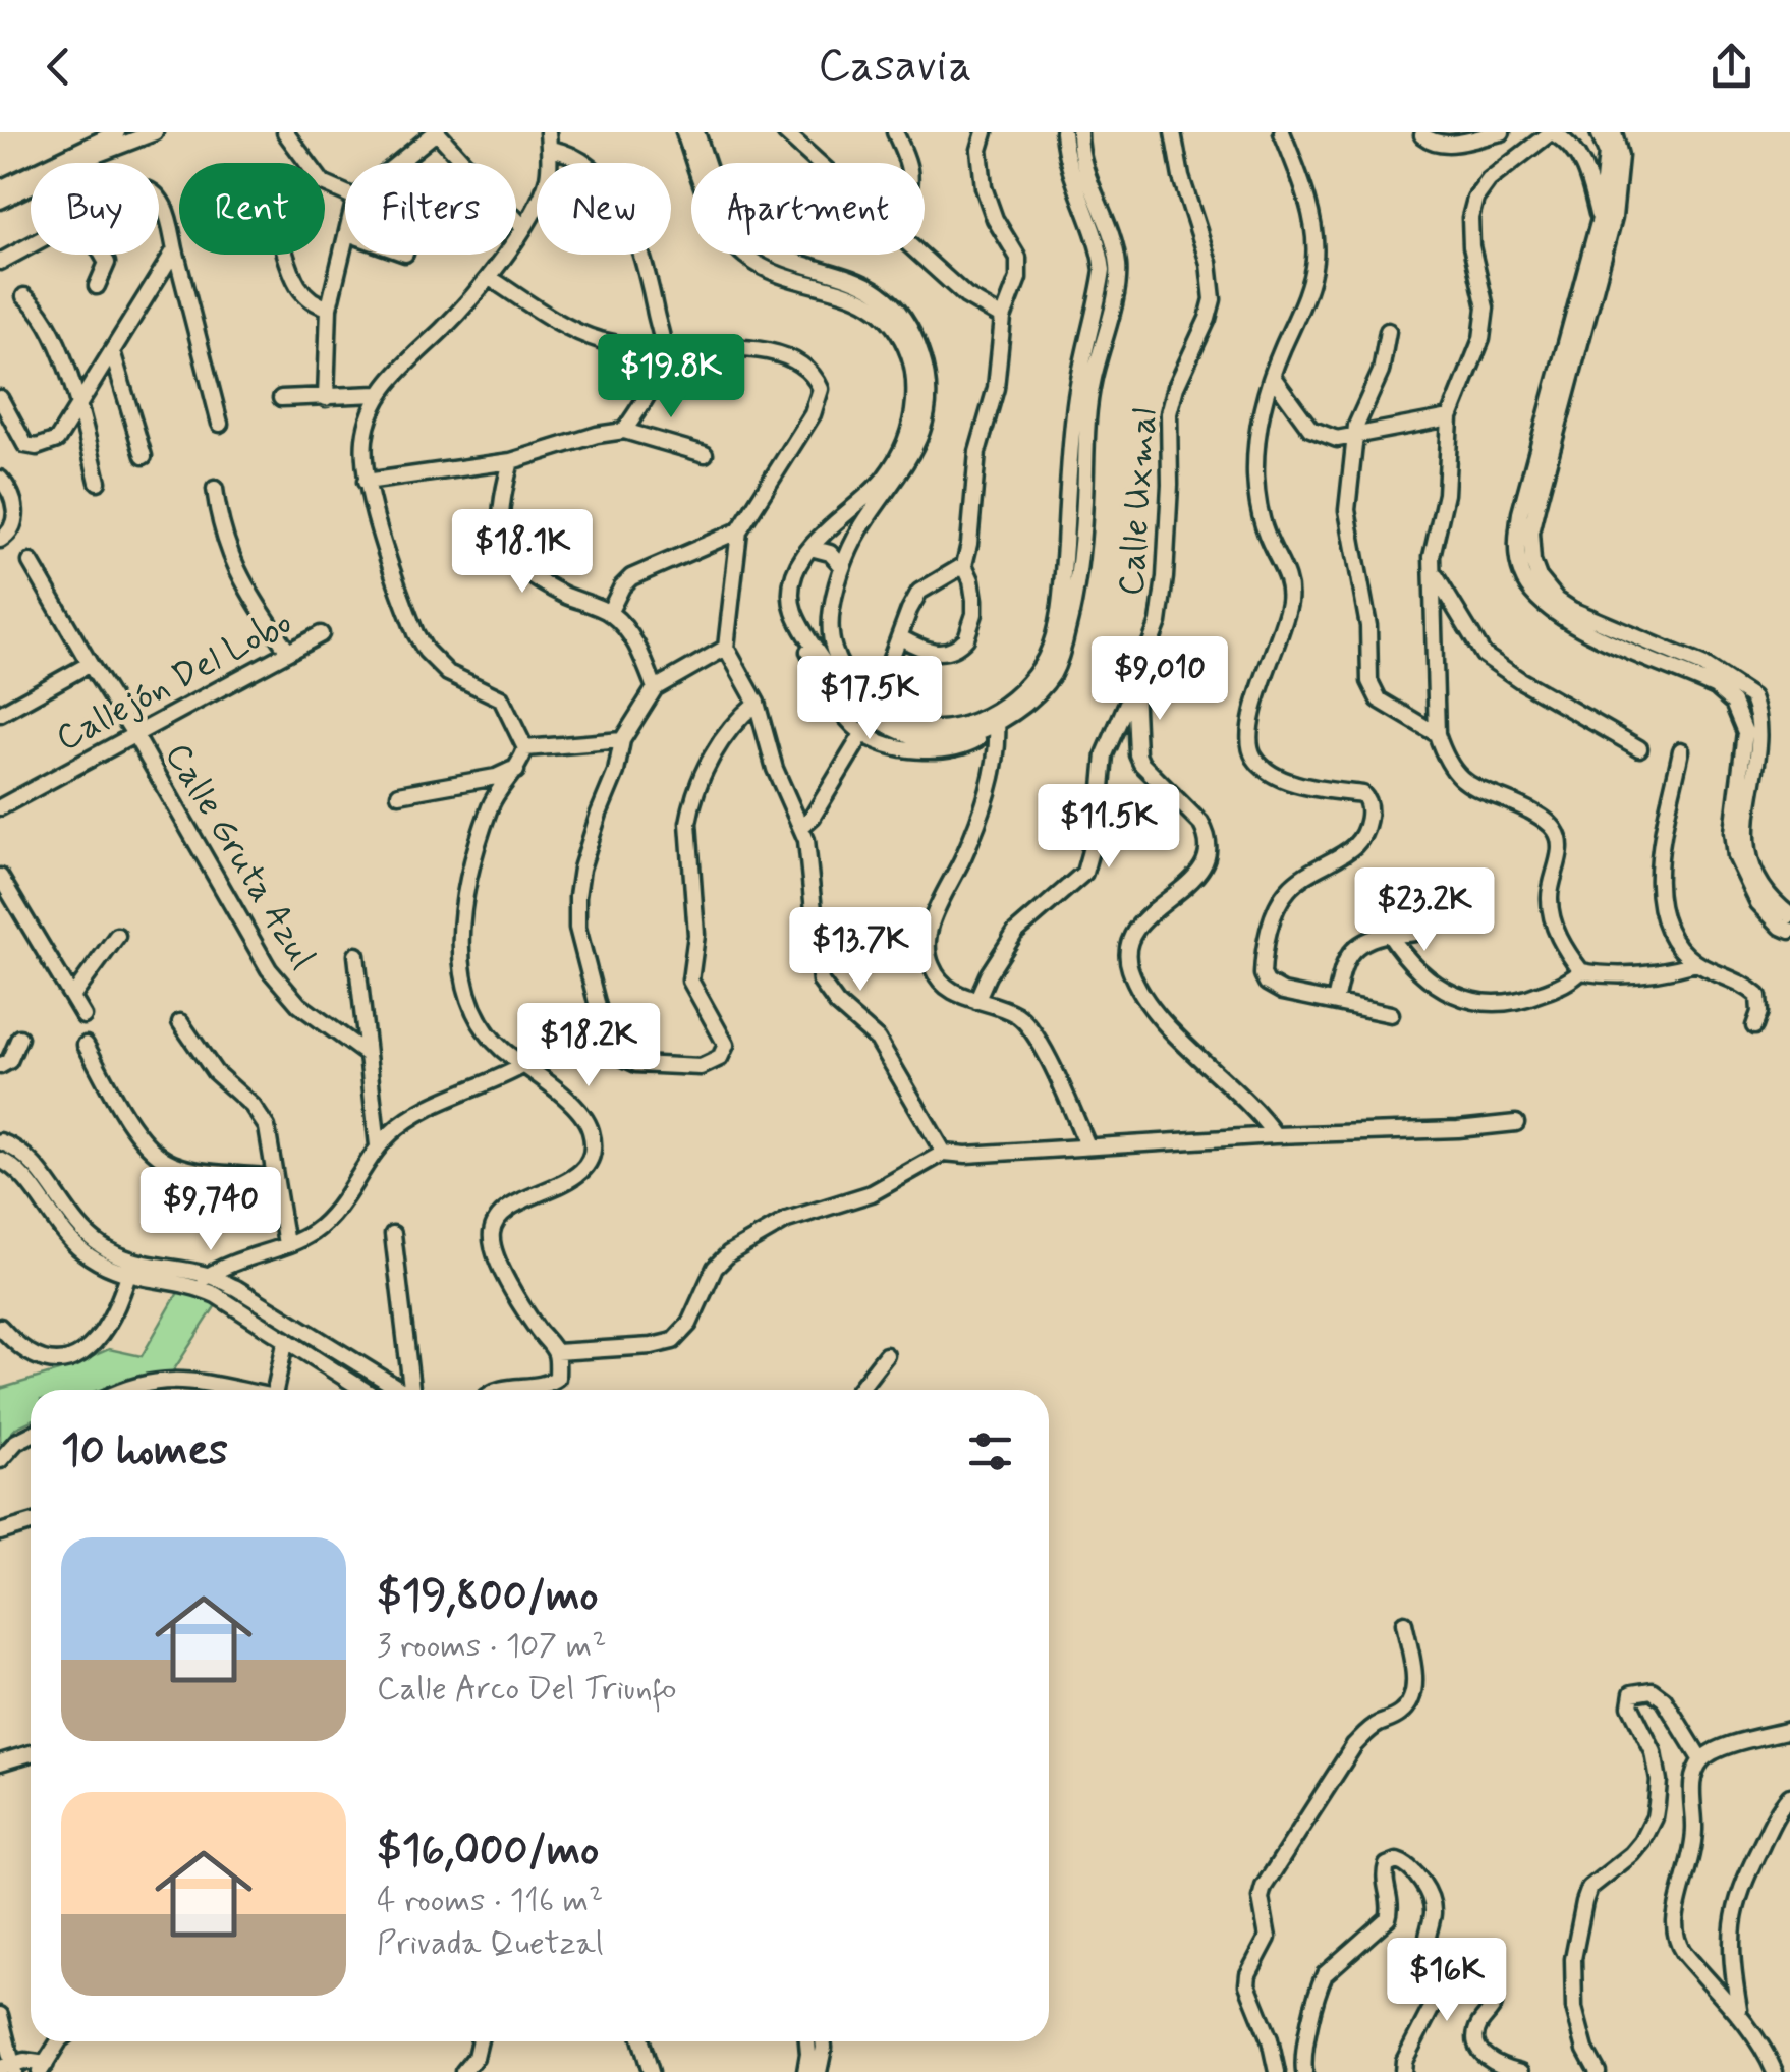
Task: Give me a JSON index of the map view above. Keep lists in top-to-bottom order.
{
  "streets": {
    "street": ["Calle Uxmal", "Callejón Del Lobo", "Calle Gruta Azul"]
  },
  "crossings": [
    ["Callejón Del Lobo", "Calle Gruta Azul"]
  ],
  "page": {
    "header": "Casavia",
    "chip": [
      "Buy",
      "Rent",
      "Filters",
      "New",
      "Apartment"
    ],
    "price": [
      "$19.8K",
      "$18.1K",
      "$9,010",
      "$17.5K",
      "$11.5K",
      "$23.2K",
      "$13.7K",
      "$18.2K",
      "$9,740",
      "$16K"
    ],
    "heading": "10 homes",
    "list": [
      {
        "name": "$19,800/mo",
        "note": "3 rooms · 107 m² · Calle Arco Del Triunfo"
      },
      {
        "name": "$16,000/mo",
        "note": "4 rooms · 116 m² · Privada Quetzal"
      }
    ]
  }
}
